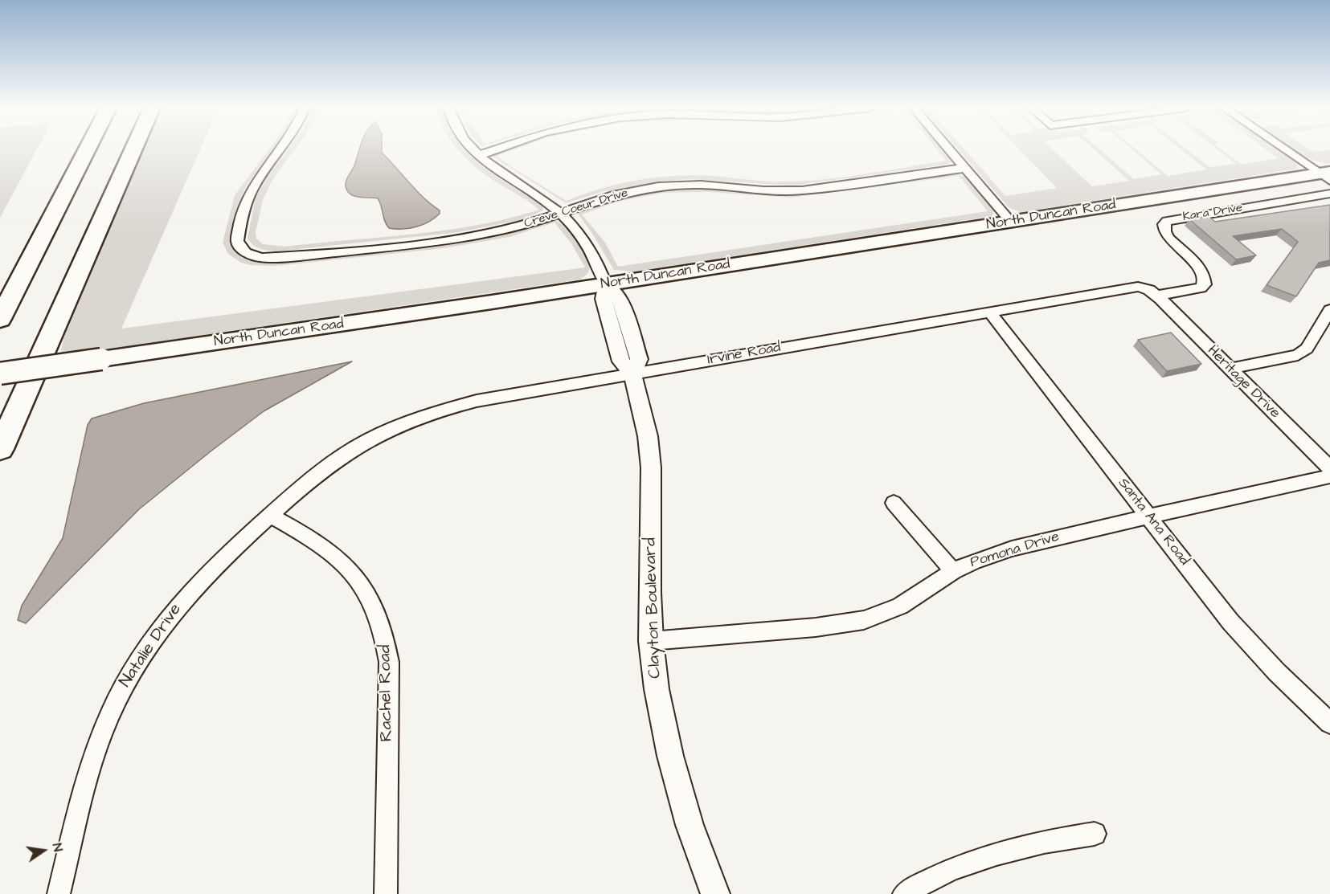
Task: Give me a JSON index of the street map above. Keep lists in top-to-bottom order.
{
  "streets": {
    "main road": ["North Duncan Road"],
    "street": [
      "Creve Coeur Drive",
      "Kara Drive",
      "Irvine Road",
      "Heritage Drive",
      "Santa Ana Road",
      "Pomona Drive",
      "Clayton Boulevard",
      "Natalie Drive",
      "Rachel Road"
    ]
  },
  "crossings": [
    ["Kara Drive", "Irvine Road"],
    ["Kara Drive", "Heritage Drive"],
    ["North Duncan Road", "Clayton Boulevard"],
    ["Irvine Road", "Heritage Drive"],
    ["Irvine Road", "Santa Ana Road"],
    ["Irvine Road", "Clayton Boulevard"],
    ["Irvine Road", "Natalie Drive"],
    ["Santa Ana Road", "Pomona Drive"],
    ["Pomona Drive", "Clayton Boulevard"],
    ["Natalie Drive", "Rachel Road"]
  ],
  "north": "right"
}
